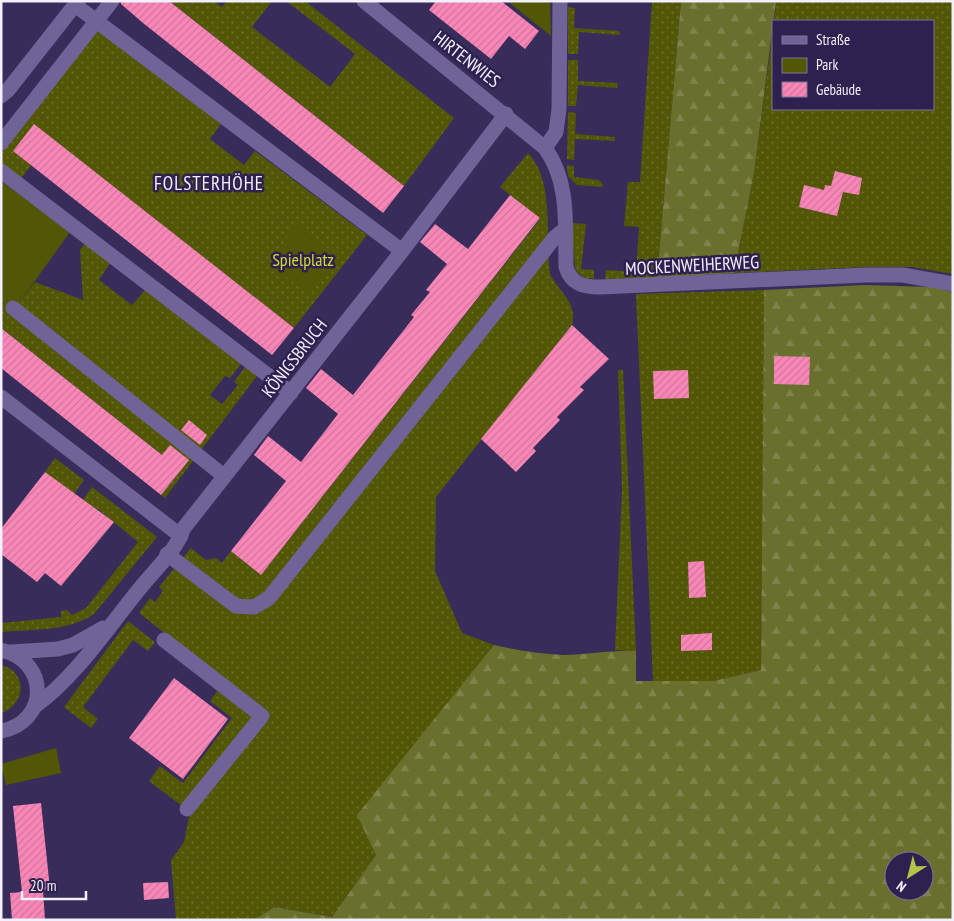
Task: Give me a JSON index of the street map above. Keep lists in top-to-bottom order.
{
  "streets": {
    "street": ["HIRTENWIES", "MOCKENWEIHERWEG", "KÖNIGSBRUCH"]
  },
  "crossings": [
    ["HIRTENWIES", "MOCKENWEIHERWEG"],
    ["HIRTENWIES", "KÖNIGSBRUCH"]
  ],
  "districts": ["FOLSTERHÖHE"],
  "parks": ["Spielplatz"],
  "legend": ["Straße", "Park", "Gebäude"],
  "scale_bar": "20 m",
  "north": "bottom left"
}
